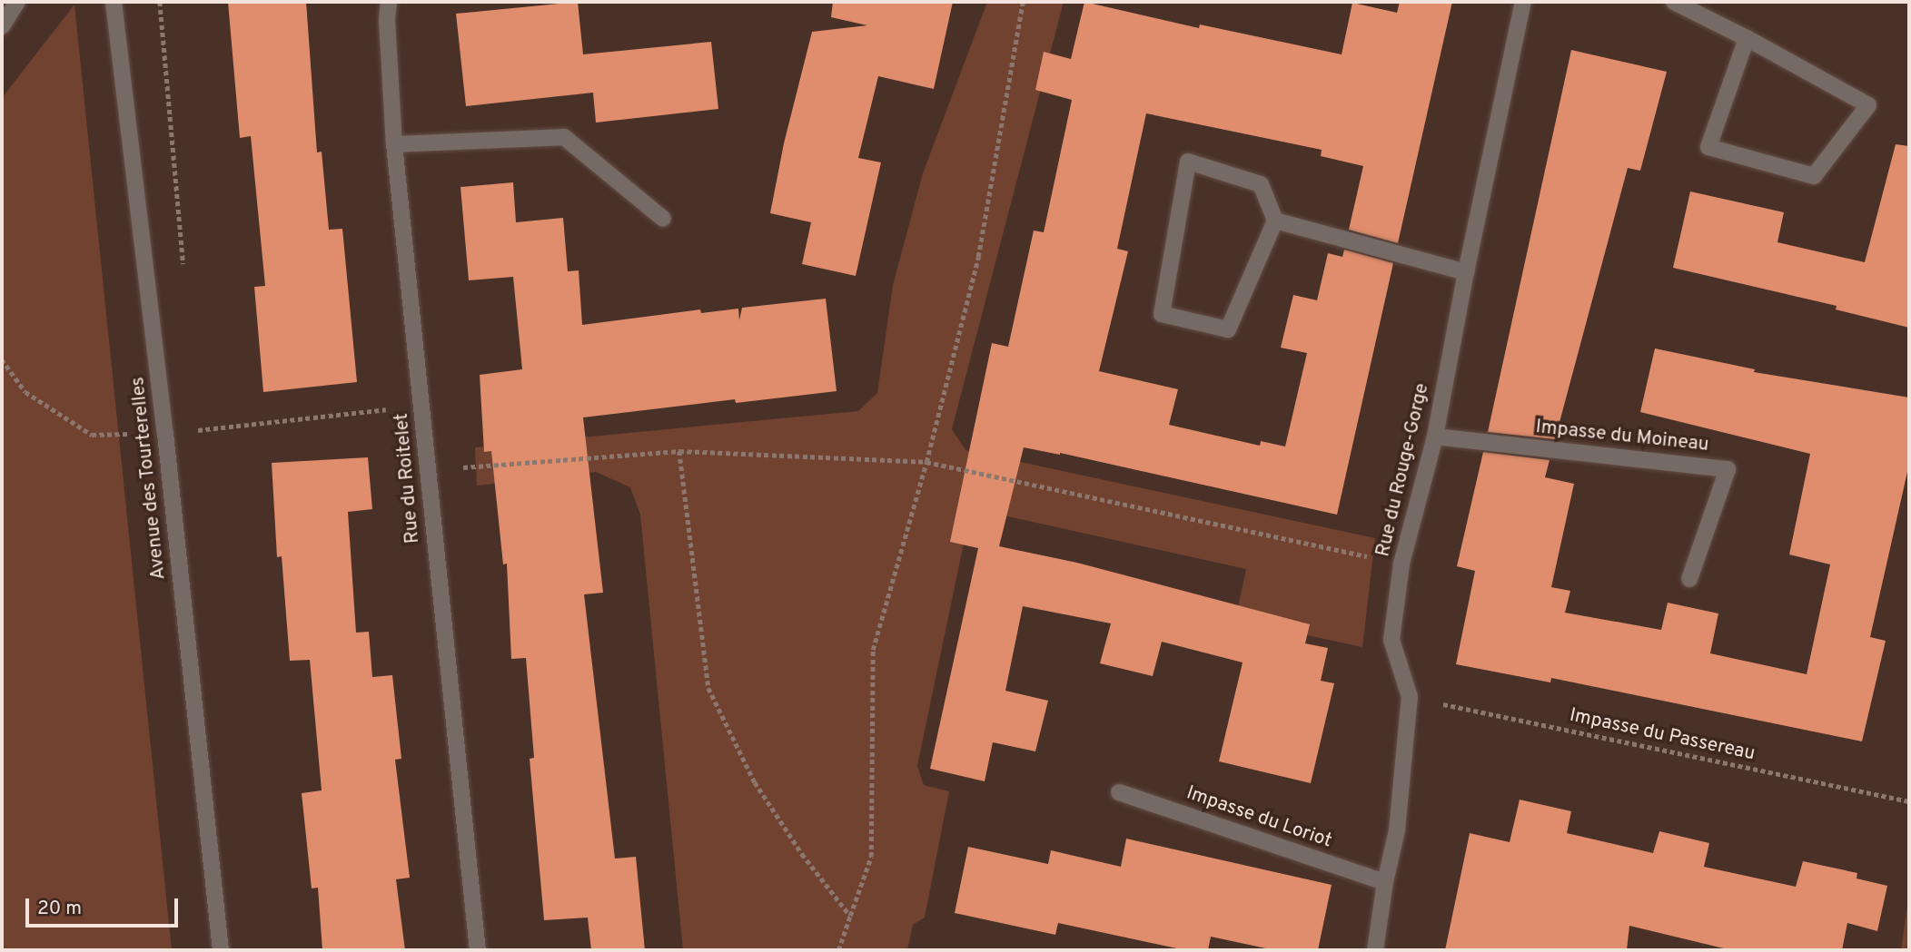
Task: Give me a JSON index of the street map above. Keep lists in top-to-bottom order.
{
  "streets": {
    "street": [
      "Impasse du Moineau",
      "Rue du Rouge-Gorge",
      "Avenue des Tourterelles",
      "Rue du Roitelet",
      "Impasse du Loriot"
    ],
    "path": ["Impasse du Passereau"]
  },
  "crossings": [
    ["Impasse du Moineau", "Rue du Rouge-Gorge"],
    ["Rue du Rouge-Gorge", "Impasse du Passereau"],
    ["Rue du Rouge-Gorge", "Impasse du Loriot"]
  ],
  "scale_bar": "20 m"
}
